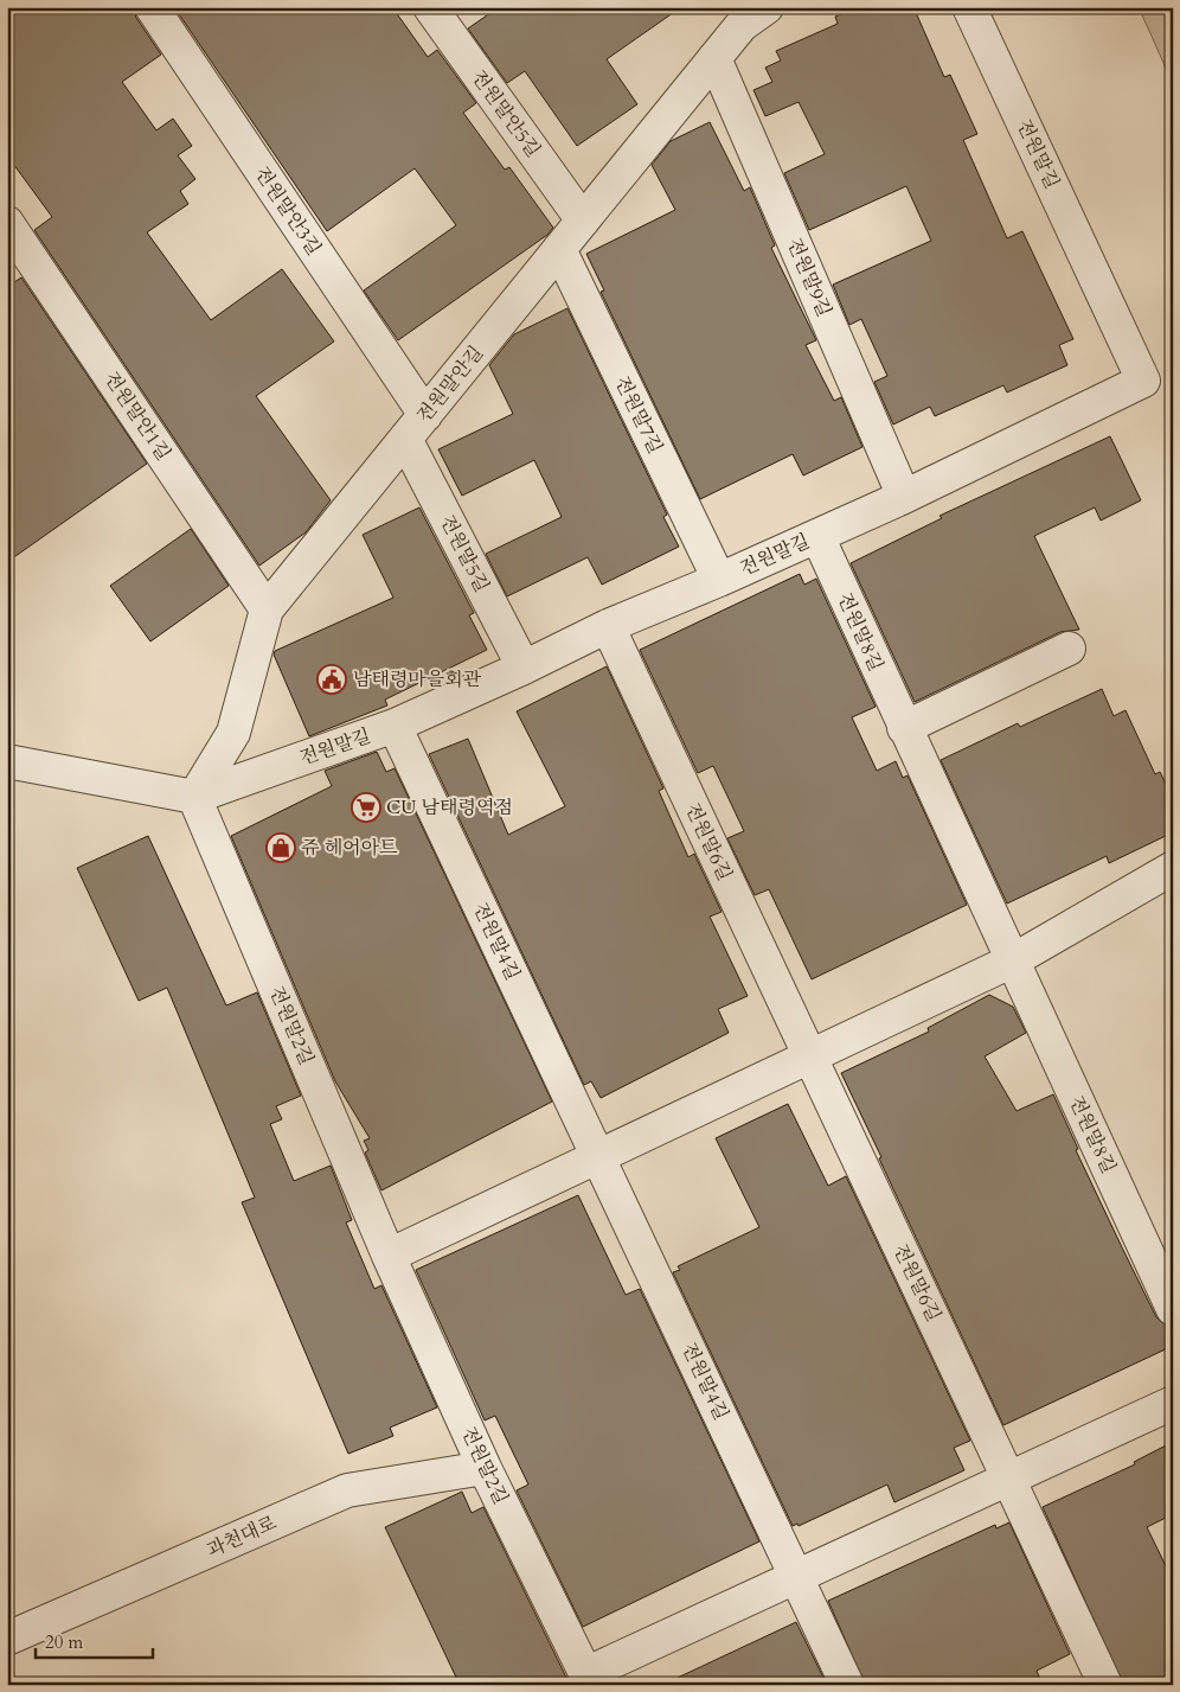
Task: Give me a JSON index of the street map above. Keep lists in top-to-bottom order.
{
  "streets": {
    "street": [
      "전원말안5길",
      "전원말길",
      "전원말안3길",
      "전원말9길",
      "전원말안길",
      "전원말7길",
      "전원말안1길",
      "전원말5길",
      "전원말8길",
      "전원말6길",
      "전원말4길",
      "전원말2길",
      "과천대로"
    ]
  },
  "crossings": [
    ["전원말안5길", "전원말안길"],
    ["전원말길", "전원말9길"],
    ["전원말길", "전원말안길"],
    ["전원말길", "전원말7길"],
    ["전원말길", "전원말5길"],
    ["전원말길", "전원말8길"],
    ["전원말길", "전원말6길"],
    ["전원말길", "전원말4길"],
    ["전원말길", "전원말2길"],
    ["전원말안3길", "전원말안길"],
    ["전원말9길", "전원말안길"],
    ["전원말안길", "전원말7길"],
    ["전원말안길", "전원말안1길"],
    ["전원말안길", "전원말5길"],
    ["전원말안길", "전원말2길"],
    ["전원말4길", "전원말2길"],
    ["전원말2길", "과천대로"]
  ],
  "places": {
    "public building": ["남태령마을회관"],
    "supermarket": ["CU 남태령역점"],
    "shop": ["쥬 헤어아트"]
  },
  "scale_bar": "20 m"
}
